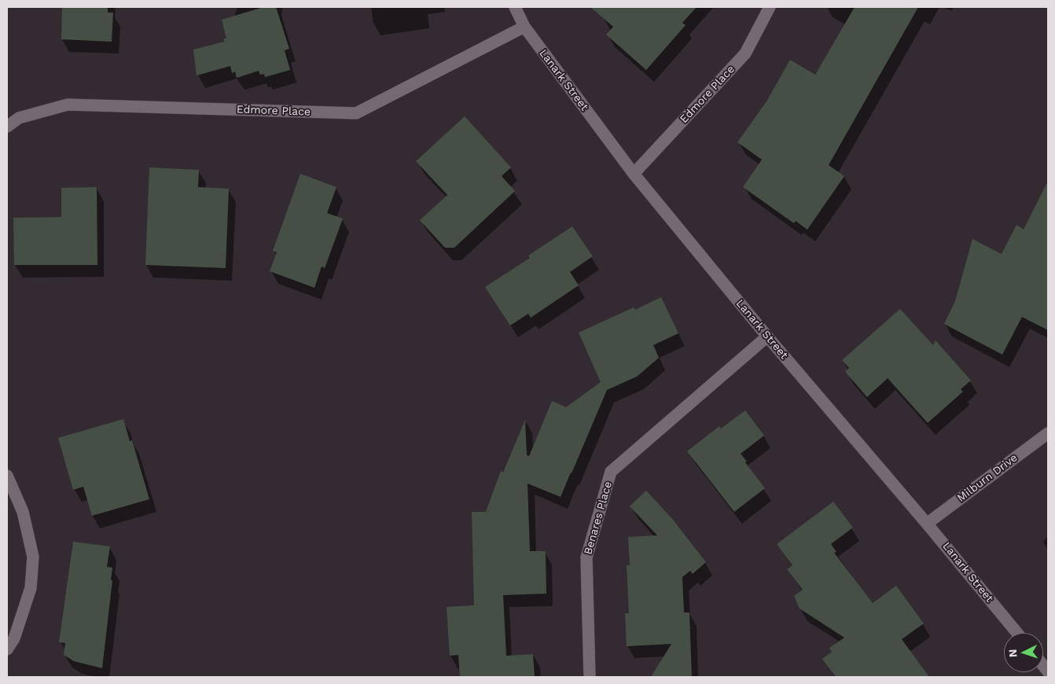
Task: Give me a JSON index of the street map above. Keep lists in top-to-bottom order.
{
  "streets": {
    "street": [
      "Lanark Street",
      "Edmore Place",
      "Milburn Drive",
      "Benares Place"
    ]
  },
  "crossings": [
    ["Lanark Street", "Edmore Place"],
    ["Lanark Street", "Milburn Drive"],
    ["Lanark Street", "Benares Place"]
  ],
  "north": "left"
}
